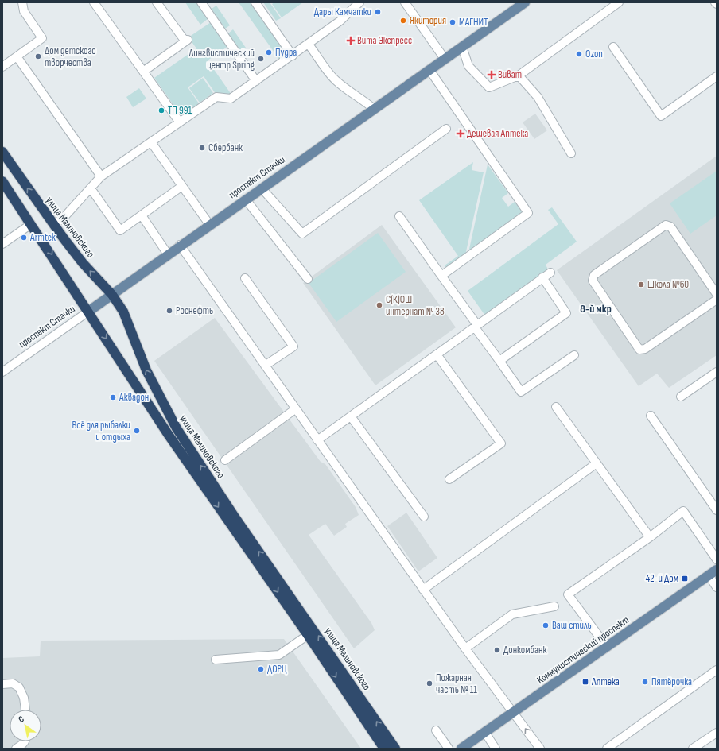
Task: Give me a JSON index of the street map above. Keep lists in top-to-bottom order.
{
  "streets": {
    "highway": ["улица Малиновского"],
    "main road": ["проспект Стачки", "Коммунистический проспект"]
  },
  "crossings": [
    ["проспект Стачки", "улица Малиновского"]
  ],
  "districts": ["8-й мкр"],
  "places": {
    "other": [
      "Дары Камчатки",
      "Якитория",
      "МАГНИТ",
      "Пудра",
      "Ozon",
      "Дом детского творчества",
      "Лингвистический центр Spring",
      "ТП 991",
      "Сбербанк",
      "Armtek",
      "Школа №60",
      "С(К)ОШ интернат № 38",
      "Роснефть",
      "Аквадон",
      "Всё для рыбалки и отдыха",
      "Ваш стиль",
      "Донкомбанк",
      "ДОРЦ",
      "Пятёрочка",
      "Пожарная часть № 11"
    ],
    "health": ["Вита Экспресс", "Виват", "Дешевая Аптека"],
    "transit": ["42-й Дом", "Аптека"]
  },
  "north": "top left"
}
